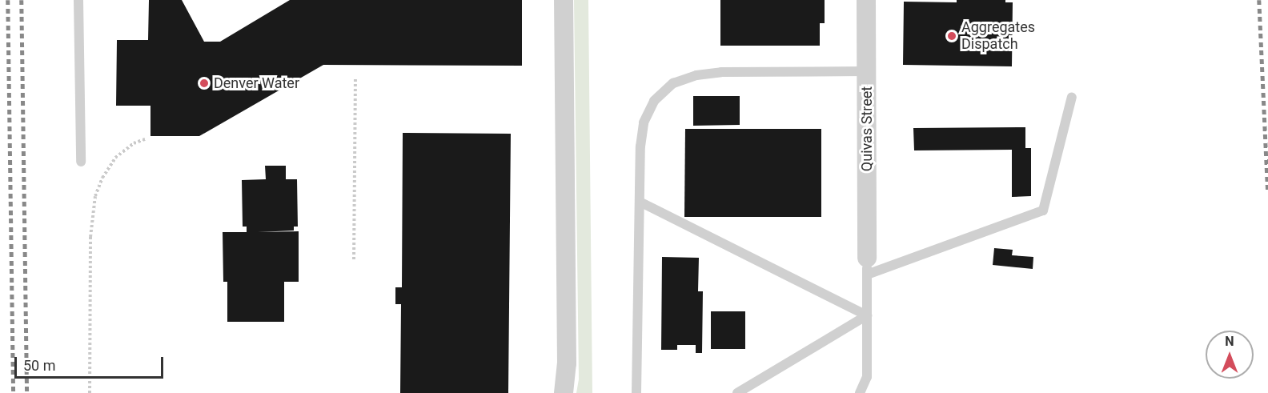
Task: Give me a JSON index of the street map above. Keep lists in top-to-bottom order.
{
  "streets": {
    "street": ["Quivas Street"]
  },
  "places": ["Aggregates Dispatch", "Denver Water"],
  "scale_bar": "50 m",
  "north": "top"
}
